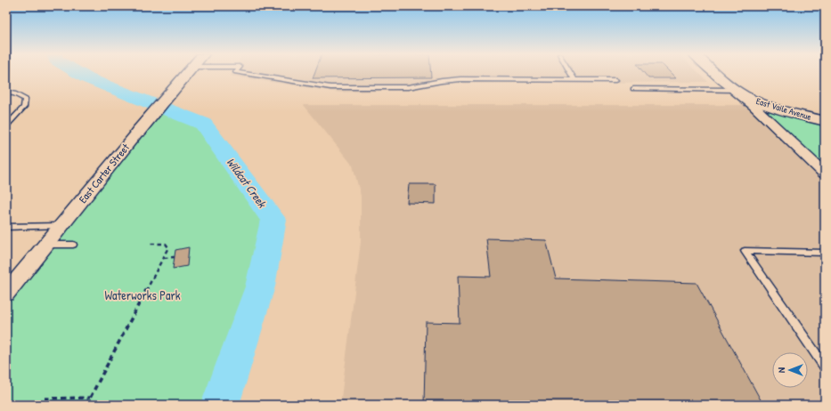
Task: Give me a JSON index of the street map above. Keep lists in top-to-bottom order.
{
  "streets": {
    "street": ["East Vaile Avenue", "East Carter Street"]
  },
  "water": ["Wildcat Creek"],
  "parks": ["Waterworks Park"],
  "north": "left"
}
